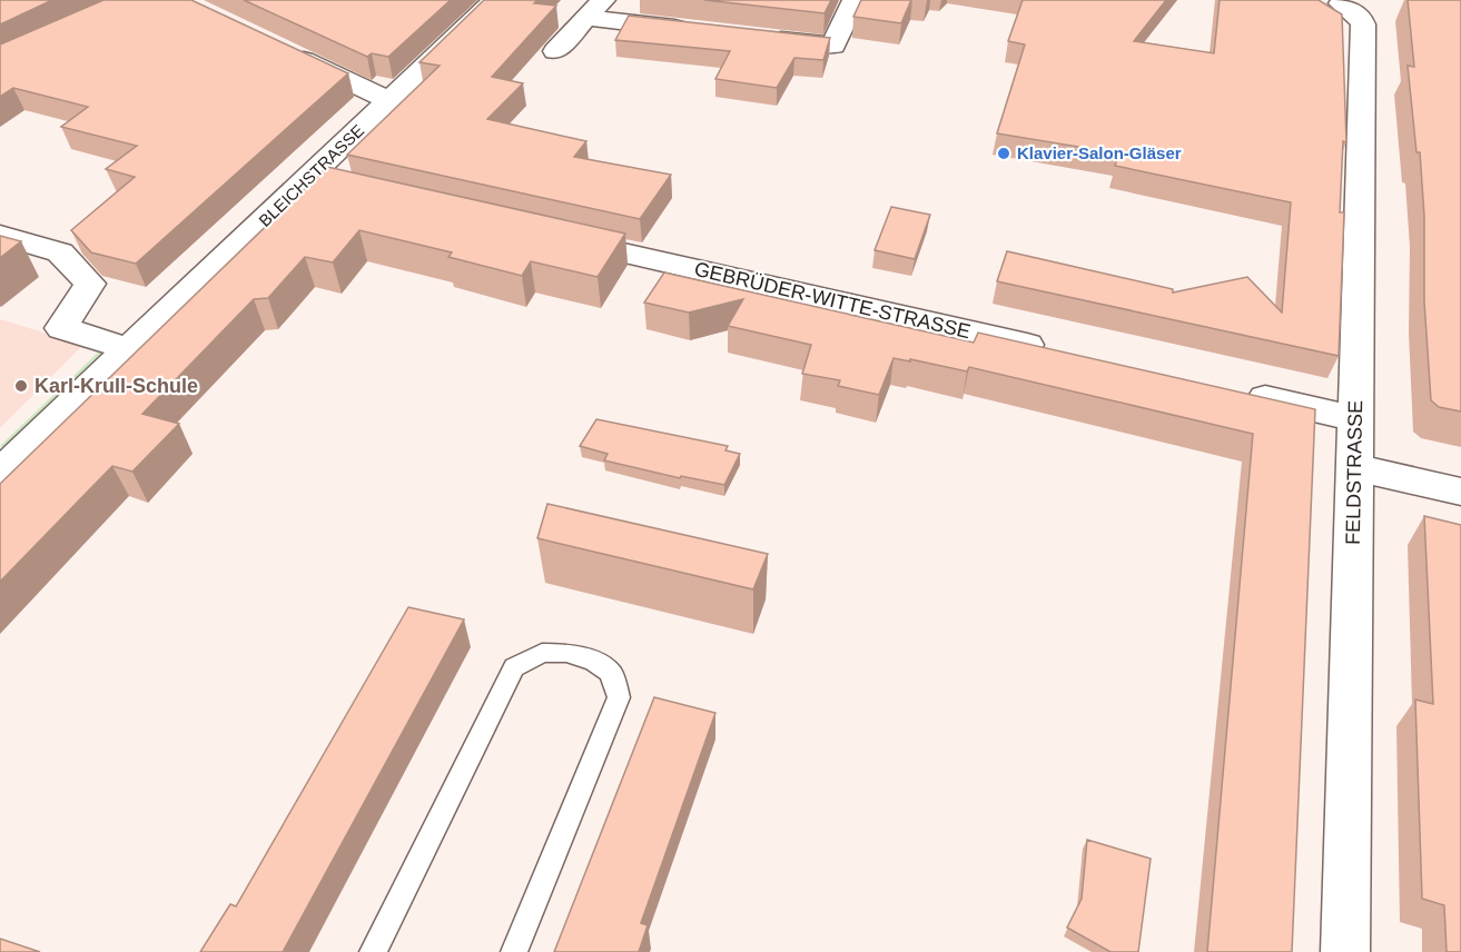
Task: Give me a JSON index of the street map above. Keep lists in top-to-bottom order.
{
  "streets": {
    "street": ["BLEICHSTRASSE", "GEBRÜDER-WITTE-STRASSE", "FELDSTRASSE"]
  },
  "places": ["Klavier-Salon-Gläser", "Karl-Krull-Schule"]
}
